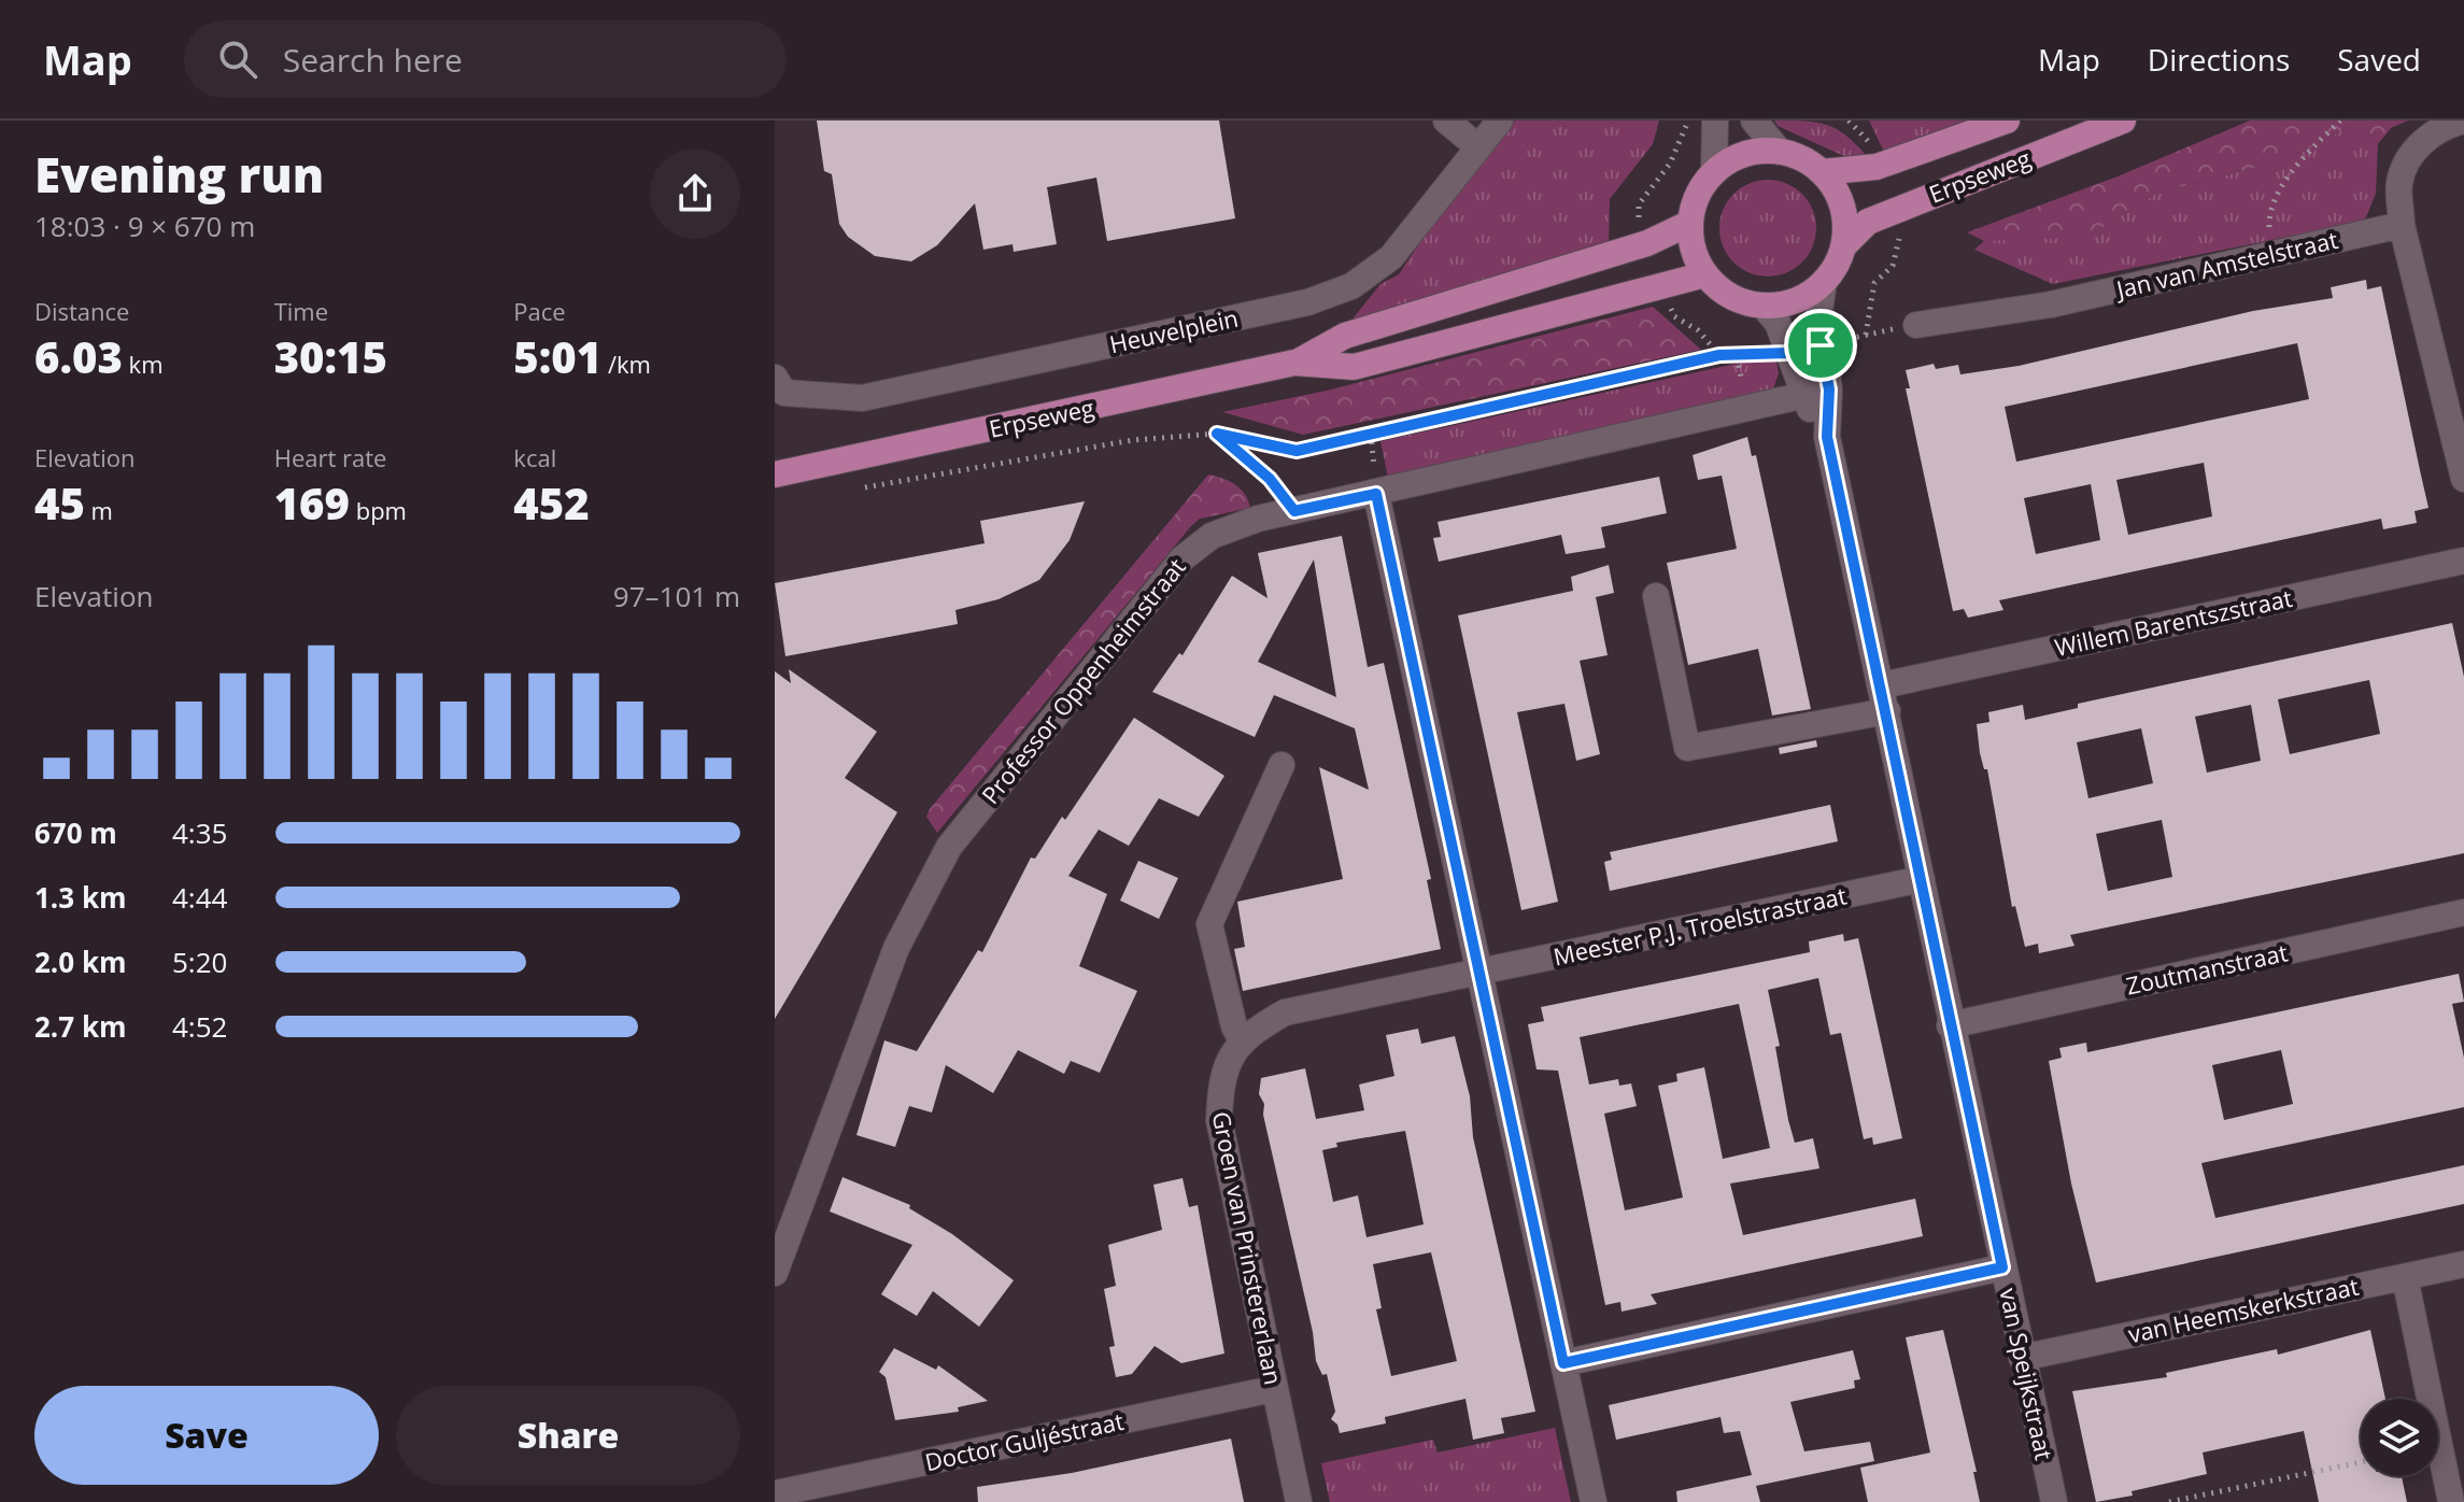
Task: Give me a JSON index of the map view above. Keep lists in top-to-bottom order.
{
  "streets": {
    "main road": ["Erpseweg"],
    "street": [
      "Jan van Amstelstraat",
      "Heuvelplein",
      "Willem Barentszstraat",
      "Professor Oppenheimstraat",
      "Meester P.J. Troelstrastraat",
      "Zoutmanstraat",
      "Groen van Prinstererlaan",
      "van Heemskerkstraat",
      "van Speijkstraat",
      "Doctor Guljéstraat"
    ]
  },
  "crossings": [
    ["Erpseweg", "van Speijkstraat"],
    ["Willem Barentszstraat", "van Speijkstraat"],
    ["Professor Oppenheimstraat", "van Speijkstraat"],
    ["Meester P.J. Troelstrastraat", "Groen van Prinstererlaan"],
    ["Meester P.J. Troelstrastraat", "van Speijkstraat"],
    ["Zoutmanstraat", "van Speijkstraat"],
    ["Groen van Prinstererlaan", "Doctor Guljéstraat"],
    ["van Heemskerkstraat", "van Speijkstraat"]
  ],
  "page": {
    "header": "Map",
    "search": "Search here",
    "nav": ["Map", "Directions", "Saved"],
    "heading": ["Evening run", "18:03 · 9 × 670 m"],
    "stats": [
      ["Distance", "6.03 km"],
      ["Time", "30:15"],
      ["Pace", "5:01 /km"],
      ["Elevation", "45 m"],
      ["Heart rate", "169 bpm"],
      ["kcal", "452"]
    ],
    "chart": ["Elevation", "97–101 m"],
    "list": [
      {
        "name": "670 m",
        "note": "4:35"
      },
      {
        "name": "1.3 km",
        "note": "4:44"
      },
      {
        "name": "2.0 km",
        "note": "5:20"
      },
      {
        "name": "2.7 km",
        "note": "4:52"
      }
    ],
    "buttons": ["Save", "Share"]
  }
}
